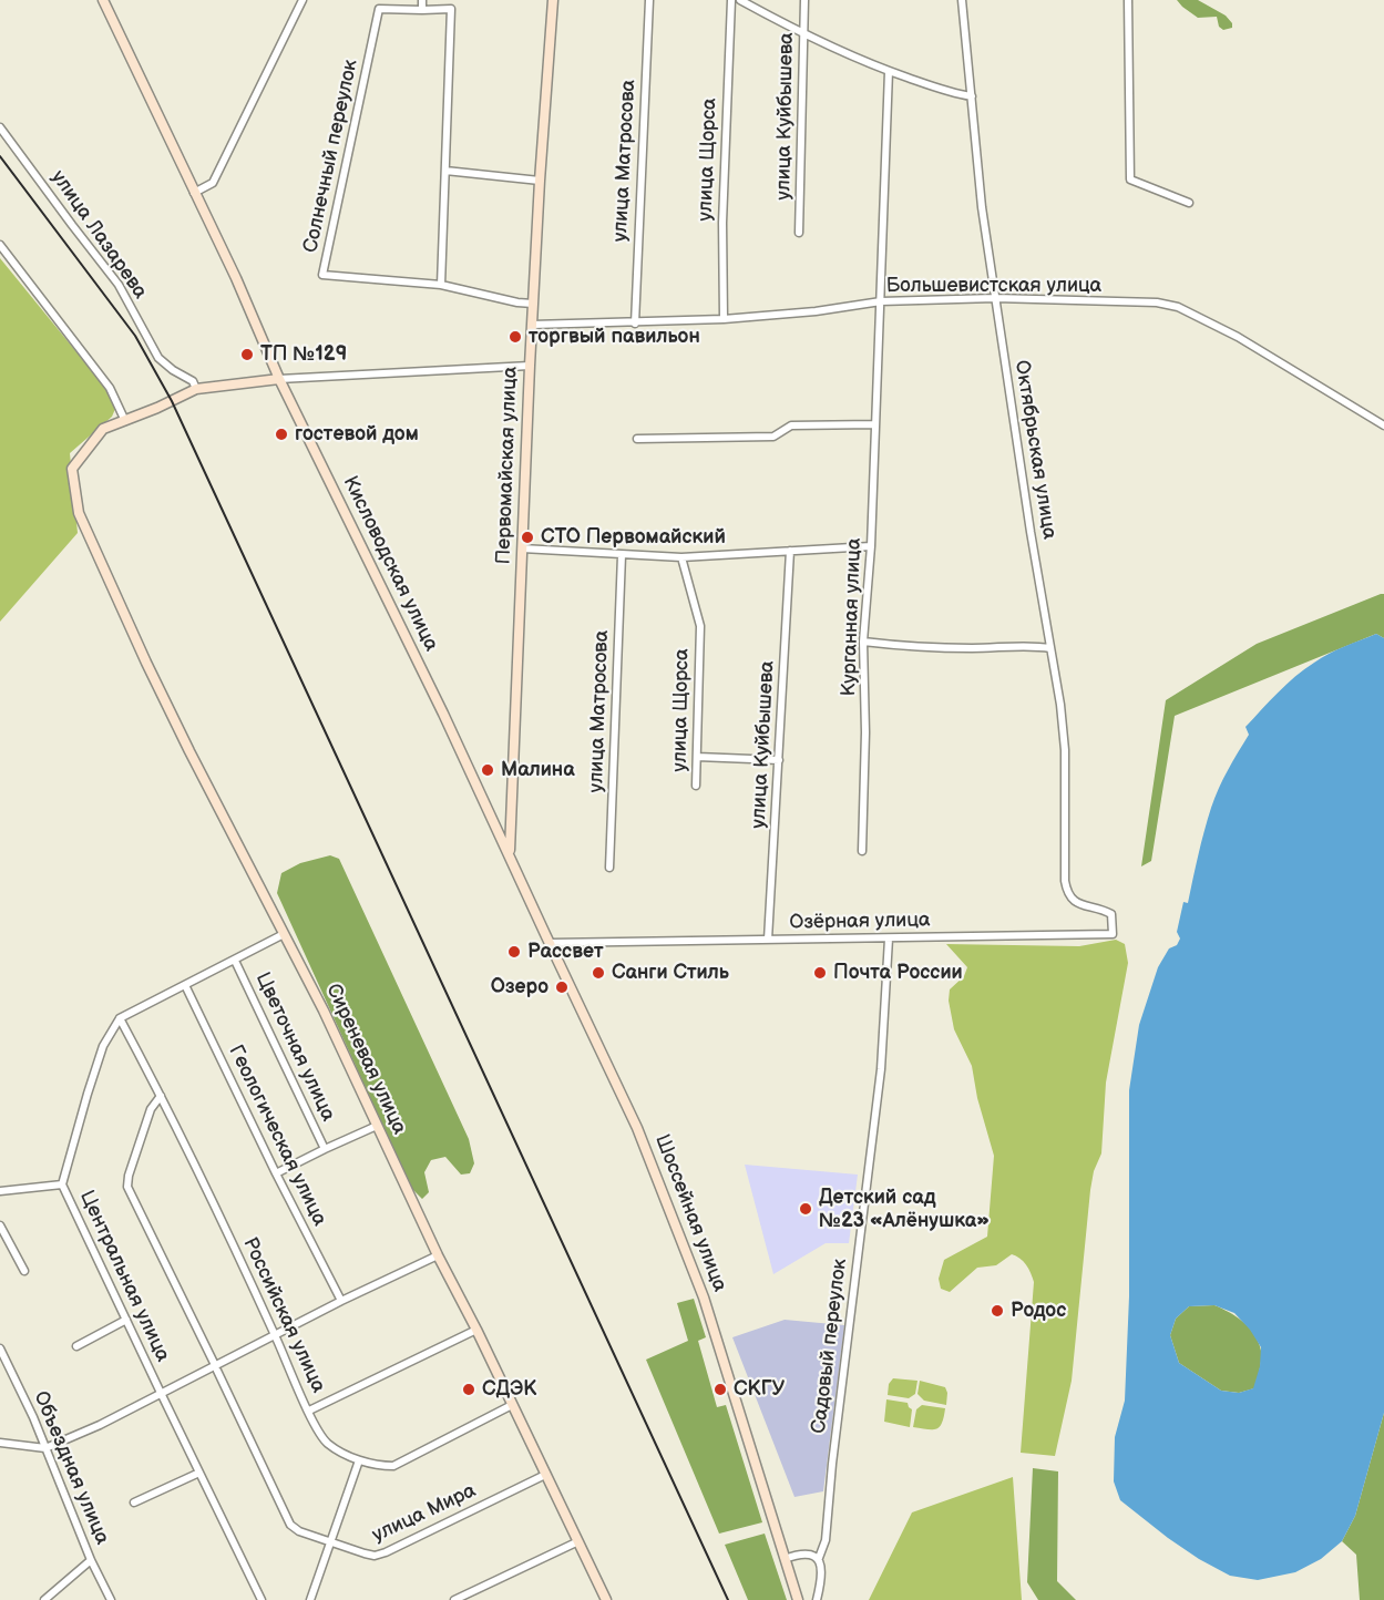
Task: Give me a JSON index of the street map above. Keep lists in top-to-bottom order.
{
  "streets": {
    "street": [
      "улица Куйбышева",
      "Солнечный переулок",
      "улица Щорса",
      "улица Матросова",
      "улица Лазарева",
      "Большевистская улица",
      "Октябрьская улица",
      "Первомайская улица",
      "Кисловодская улица",
      "Курганная улица",
      "Озёрная улица",
      "Цветочная улица",
      "Сиреневая улица",
      "Геологическая улица",
      "Шоссейная улица",
      "Центральная улица",
      "Российская улица",
      "Садовый переулок",
      "Объездная улица",
      "улица Мира"
    ]
  },
  "crossings": [
    ["улица Куйбышева", "Озёрная улица"],
    ["Солнечный переулок", "Первомайская улица"],
    ["улица Щорса", "Большевистская улица"],
    ["улица Матросова", "Большевистская улица"],
    ["улица Лазарева", "Сиреневая улица"],
    ["Большевистская улица", "Октябрьская улица"],
    ["Большевистская улица", "Первомайская улица"],
    ["Большевистская улица", "Курганная улица"],
    ["Октябрьская улица", "Озёрная улица"],
    ["Первомайская улица", "Кисловодская улица"],
    ["Первомайская улица", "Шоссейная улица"],
    ["Кисловодская улица", "Сиреневая улица"],
    ["Кисловодская улица", "Шоссейная улица"],
    ["Озёрная улица", "Шоссейная улица"],
    ["Озёрная улица", "Садовый переулок"],
    ["Сиреневая улица", "Российская улица"],
    ["Сиреневая улица", "улица Мира"],
    ["Центральная улица", "Российская улица"],
    ["Российская улица", "улица Мира"]
  ],
  "places": [
    "торгвый павильон",
    "ТП №129",
    "гостевой дом",
    "СТО Первомайский",
    "Малина",
    "Рассвет",
    "Санги Стиль",
    "Почта России",
    "Озеро",
    "Детский сад №23 «Алёнушка»",
    "Родос",
    "СДЭК",
    "СКГУ"
  ]
}
